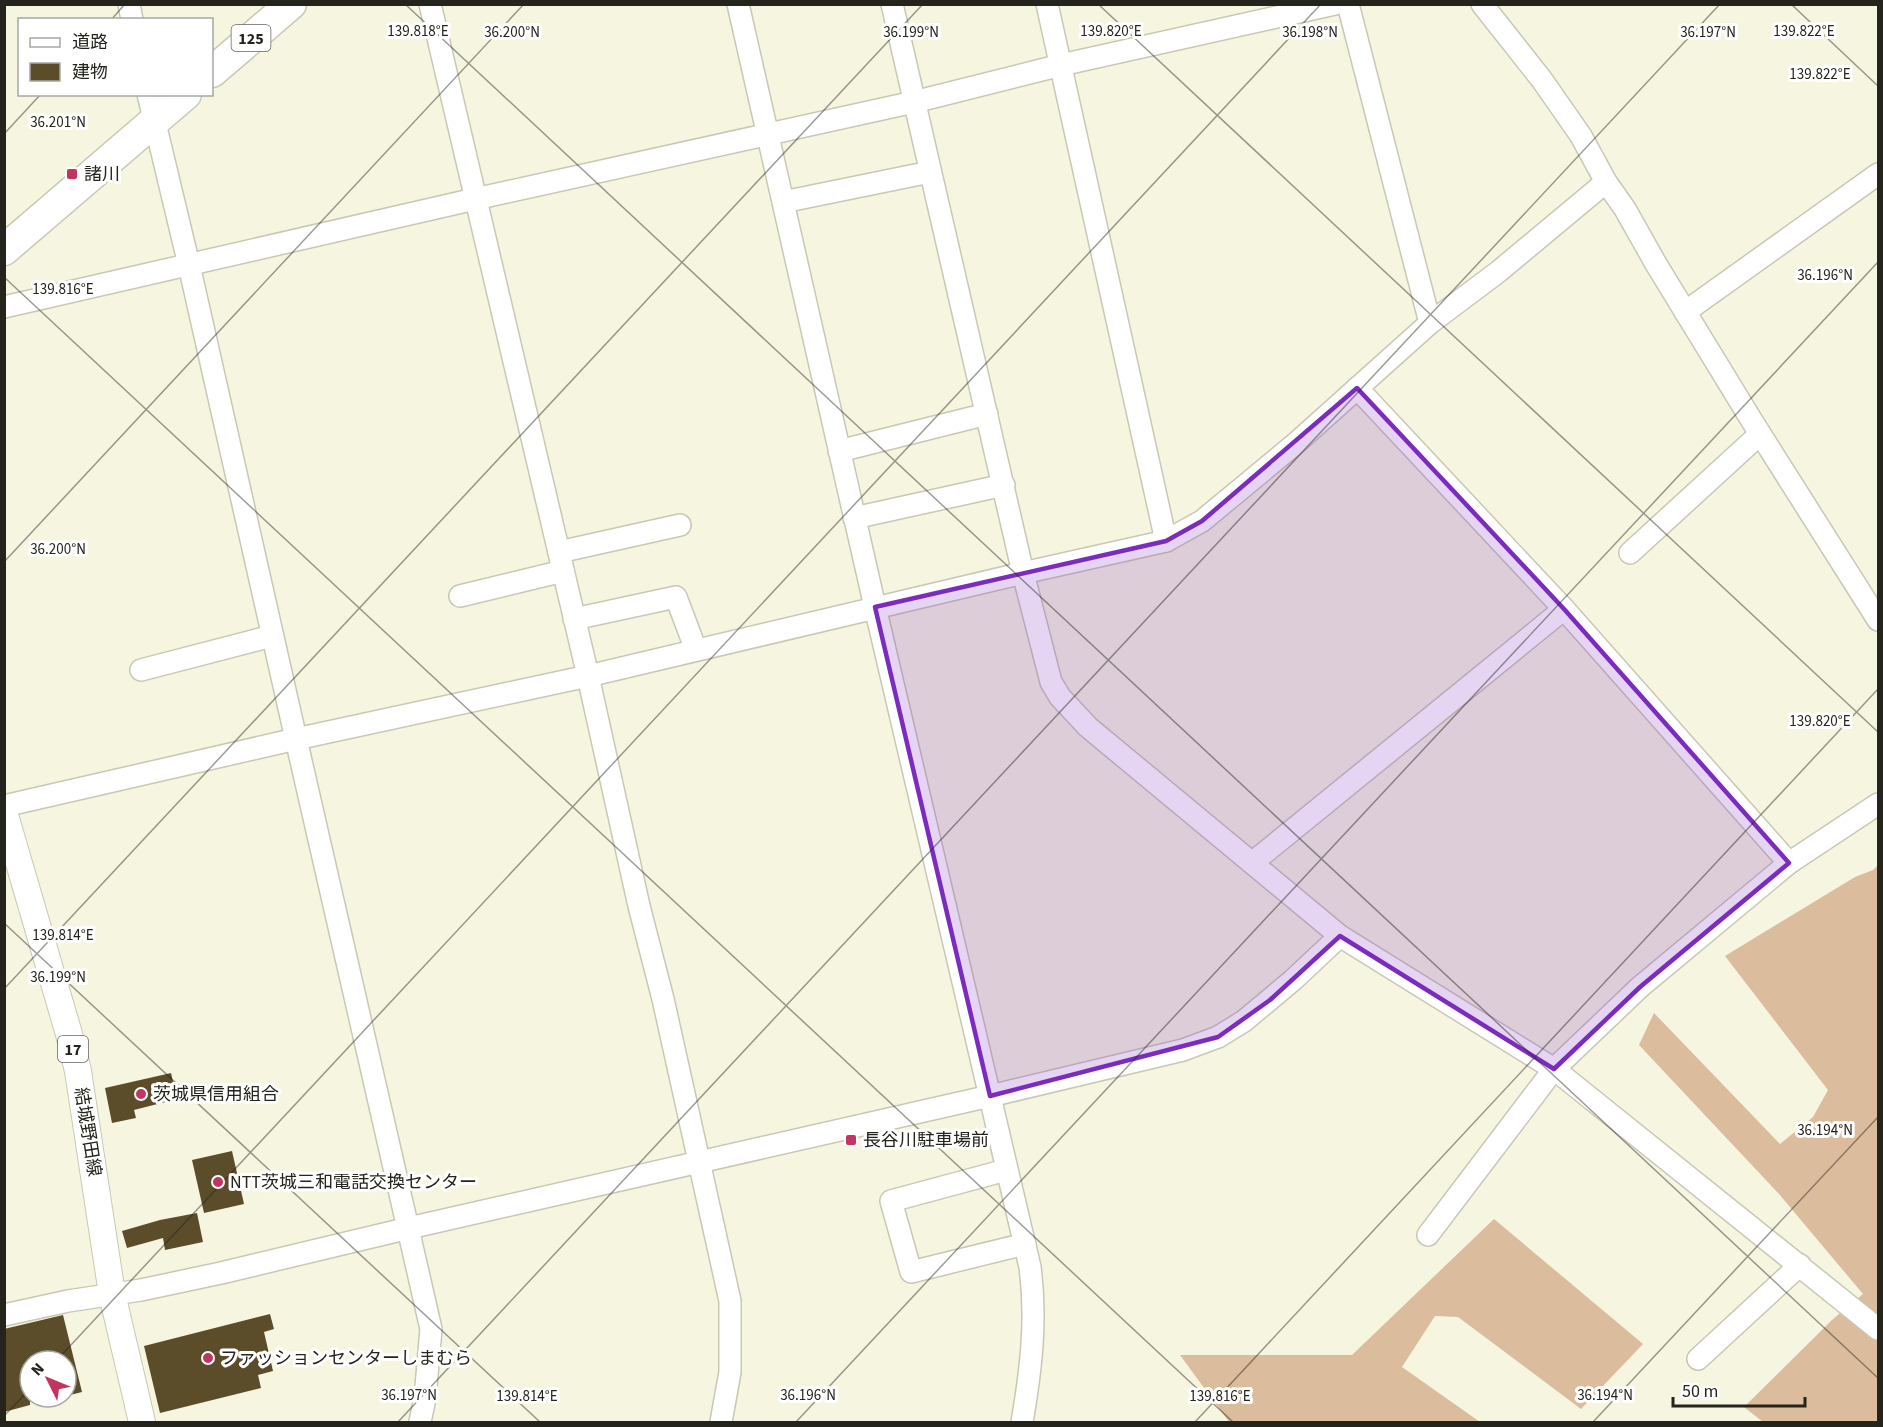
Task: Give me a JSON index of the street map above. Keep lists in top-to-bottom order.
{
  "streets": {
    "highway": ["125"],
    "main road": ["17", "結城野田線"]
  },
  "places": {
    "transit": ["諸川", "長谷川駐車場前"],
    "other": ["茨城県信用組合", "NTT茨城三和電話交換センター", "ファッションセンターしまむら"]
  },
  "legend": ["道路", "建物"],
  "scale_bar": "50 m",
  "north": "top left",
  "coordinates": [
    "139.818°E",
    "139.820°E",
    "139.822°E",
    "36.200°N",
    "36.199°N",
    "36.198°N",
    "36.197°N",
    "36.201°N",
    "36.196°N",
    "139.816°E",
    "139.814°E",
    "36.194°N"
  ]
}
